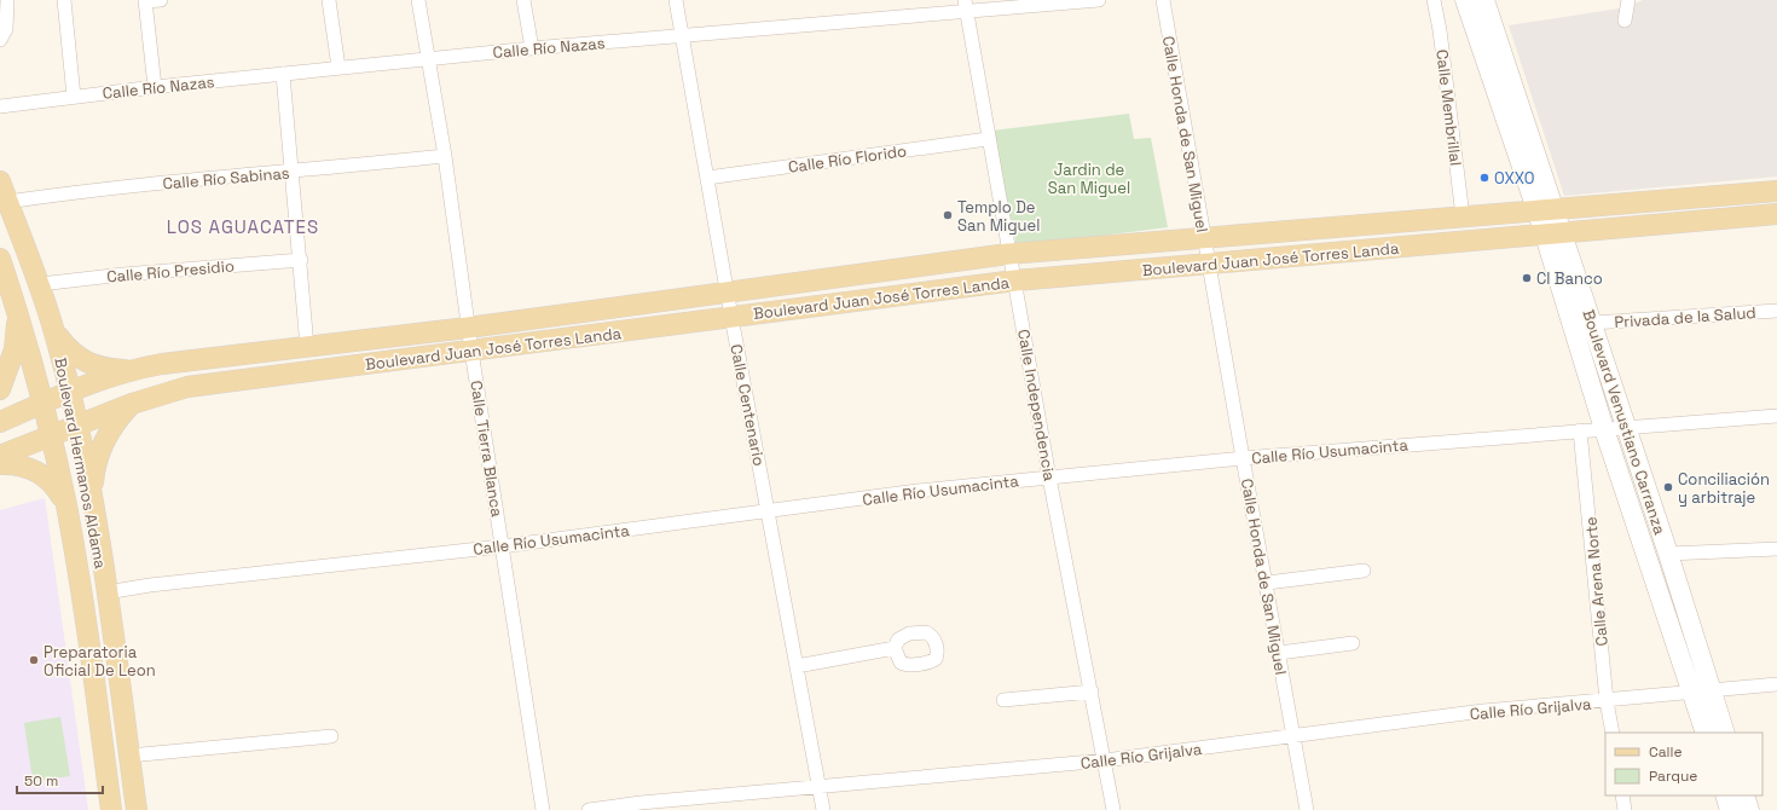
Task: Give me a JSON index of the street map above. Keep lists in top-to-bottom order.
{
  "streets": {
    "main road": ["Boulevard Juan José Torres Landa", "Boulevard Venustiano Carranza", "Boulevard Hermanos Aldama"],
    "street": [
      "Calle Río Nazas",
      "Calle Membrillal",
      "Calle Honda de San Miguel",
      "Calle Río Florido",
      "Calle Río Sabinas",
      "Calle Río Presidio",
      "Privada de la Salud",
      "Calle Centenario",
      "Calle Independencia",
      "Calle Tierra Blanca",
      "Calle Río Usumacinta",
      "Calle Arena Norte",
      "Calle Río Grijalva"
    ]
  },
  "crossings": [
    ["Calle Río Nazas", "Calle Centenario"],
    ["Calle Río Nazas", "Calle Independencia"],
    ["Calle Río Nazas", "Calle Tierra Blanca"],
    ["Calle Membrillal", "Boulevard Juan José Torres Landa"],
    ["Calle Honda de San Miguel", "Boulevard Juan José Torres Landa"],
    ["Calle Honda de San Miguel", "Calle Río Usumacinta"],
    ["Calle Honda de San Miguel", "Calle Río Grijalva"],
    ["Calle Río Florido", "Calle Centenario"],
    ["Calle Río Florido", "Calle Independencia"],
    ["Calle Río Sabinas", "Calle Tierra Blanca"],
    ["Calle Río Sabinas", "Boulevard Hermanos Aldama"],
    ["Boulevard Juan José Torres Landa", "Calle Centenario"],
    ["Boulevard Juan José Torres Landa", "Calle Independencia"],
    ["Boulevard Juan José Torres Landa", "Boulevard Venustiano Carranza"],
    ["Boulevard Juan José Torres Landa", "Calle Tierra Blanca"],
    ["Boulevard Juan José Torres Landa", "Boulevard Hermanos Aldama"],
    ["Calle Río Presidio", "Boulevard Hermanos Aldama"],
    ["Privada de la Salud", "Boulevard Venustiano Carranza"],
    ["Calle Centenario", "Calle Río Usumacinta"],
    ["Calle Centenario", "Calle Río Grijalva"],
    ["Calle Independencia", "Calle Río Usumacinta"],
    ["Calle Independencia", "Calle Río Grijalva"],
    ["Boulevard Venustiano Carranza", "Calle Río Usumacinta"],
    ["Boulevard Venustiano Carranza", "Calle Río Grijalva"],
    ["Calle Tierra Blanca", "Calle Río Usumacinta"],
    ["Calle Río Usumacinta", "Boulevard Hermanos Aldama"],
    ["Calle Río Usumacinta", "Calle Arena Norte"],
    ["Calle Arena Norte", "Calle Río Grijalva"]
  ],
  "districts": ["LOS AGUACATES"],
  "parks": ["Jardin de San Miguel"],
  "places": [
    "OXXO",
    "Templo De San Miguel",
    "CI Banco",
    "Conciliación y arbitraje",
    "Preparatoria Oficial De Leon"
  ],
  "legend": ["Calle", "Parque"],
  "scale_bar": "50 m"
}
